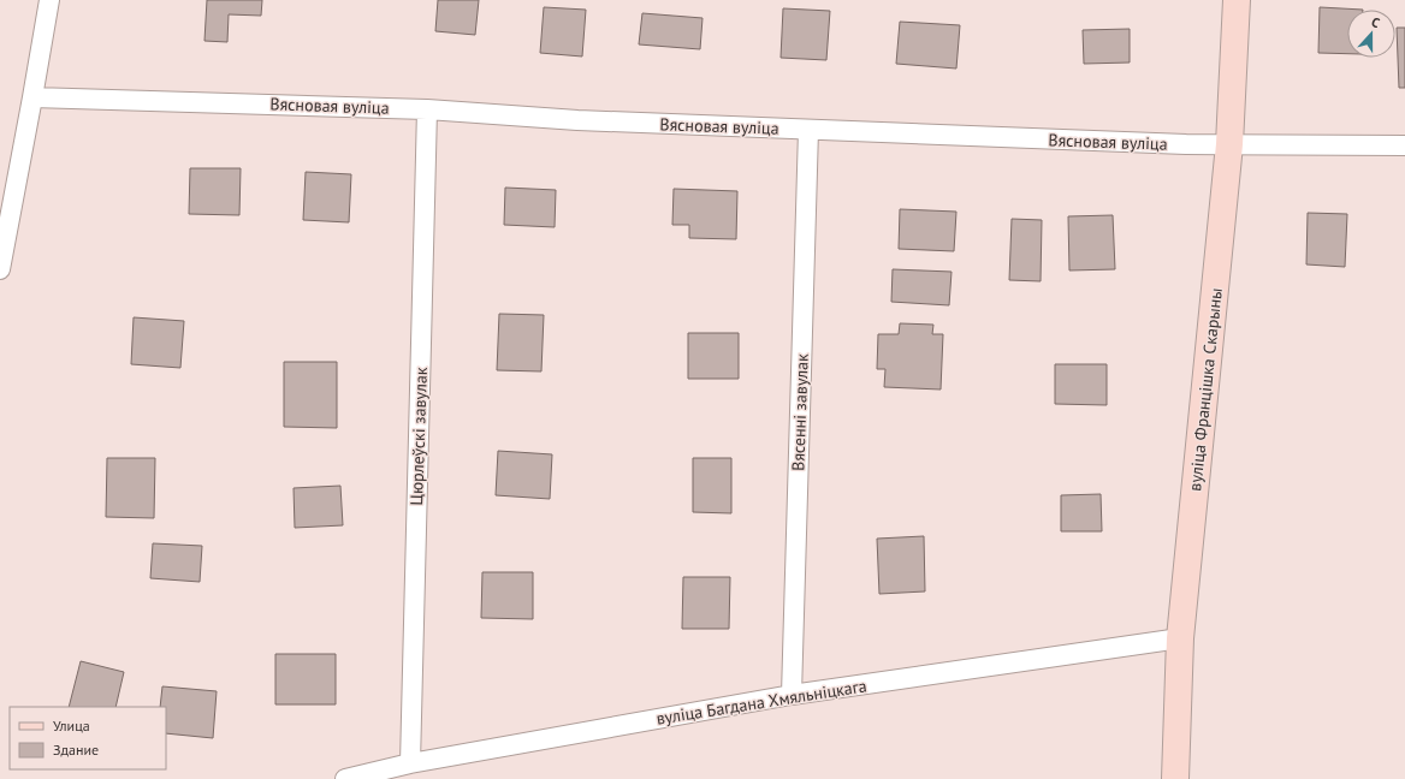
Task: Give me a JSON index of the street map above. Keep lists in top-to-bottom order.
{
  "streets": {
    "street": [
      "Вясновая вуліца",
      "вуліца Францішка Скарыны",
      "Вясенні завулак",
      "Цюрлеўскі завулак",
      "вуліца Багдана Хмяльніцкага"
    ]
  },
  "crossings": [
    ["Вясновая вуліца", "вуліца Францішка Скарыны"],
    ["Вясновая вуліца", "Вясенні завулак"],
    ["Вясновая вуліца", "Цюрлеўскі завулак"],
    ["вуліца Францішка Скарыны", "вуліца Багдана Хмяльніцкага"],
    ["Вясенні завулак", "вуліца Багдана Хмяльніцкага"],
    ["Цюрлеўскі завулак", "вуліца Багдана Хмяльніцкага"]
  ],
  "legend": ["Улица", "Здание"],
  "north": "top"
}
